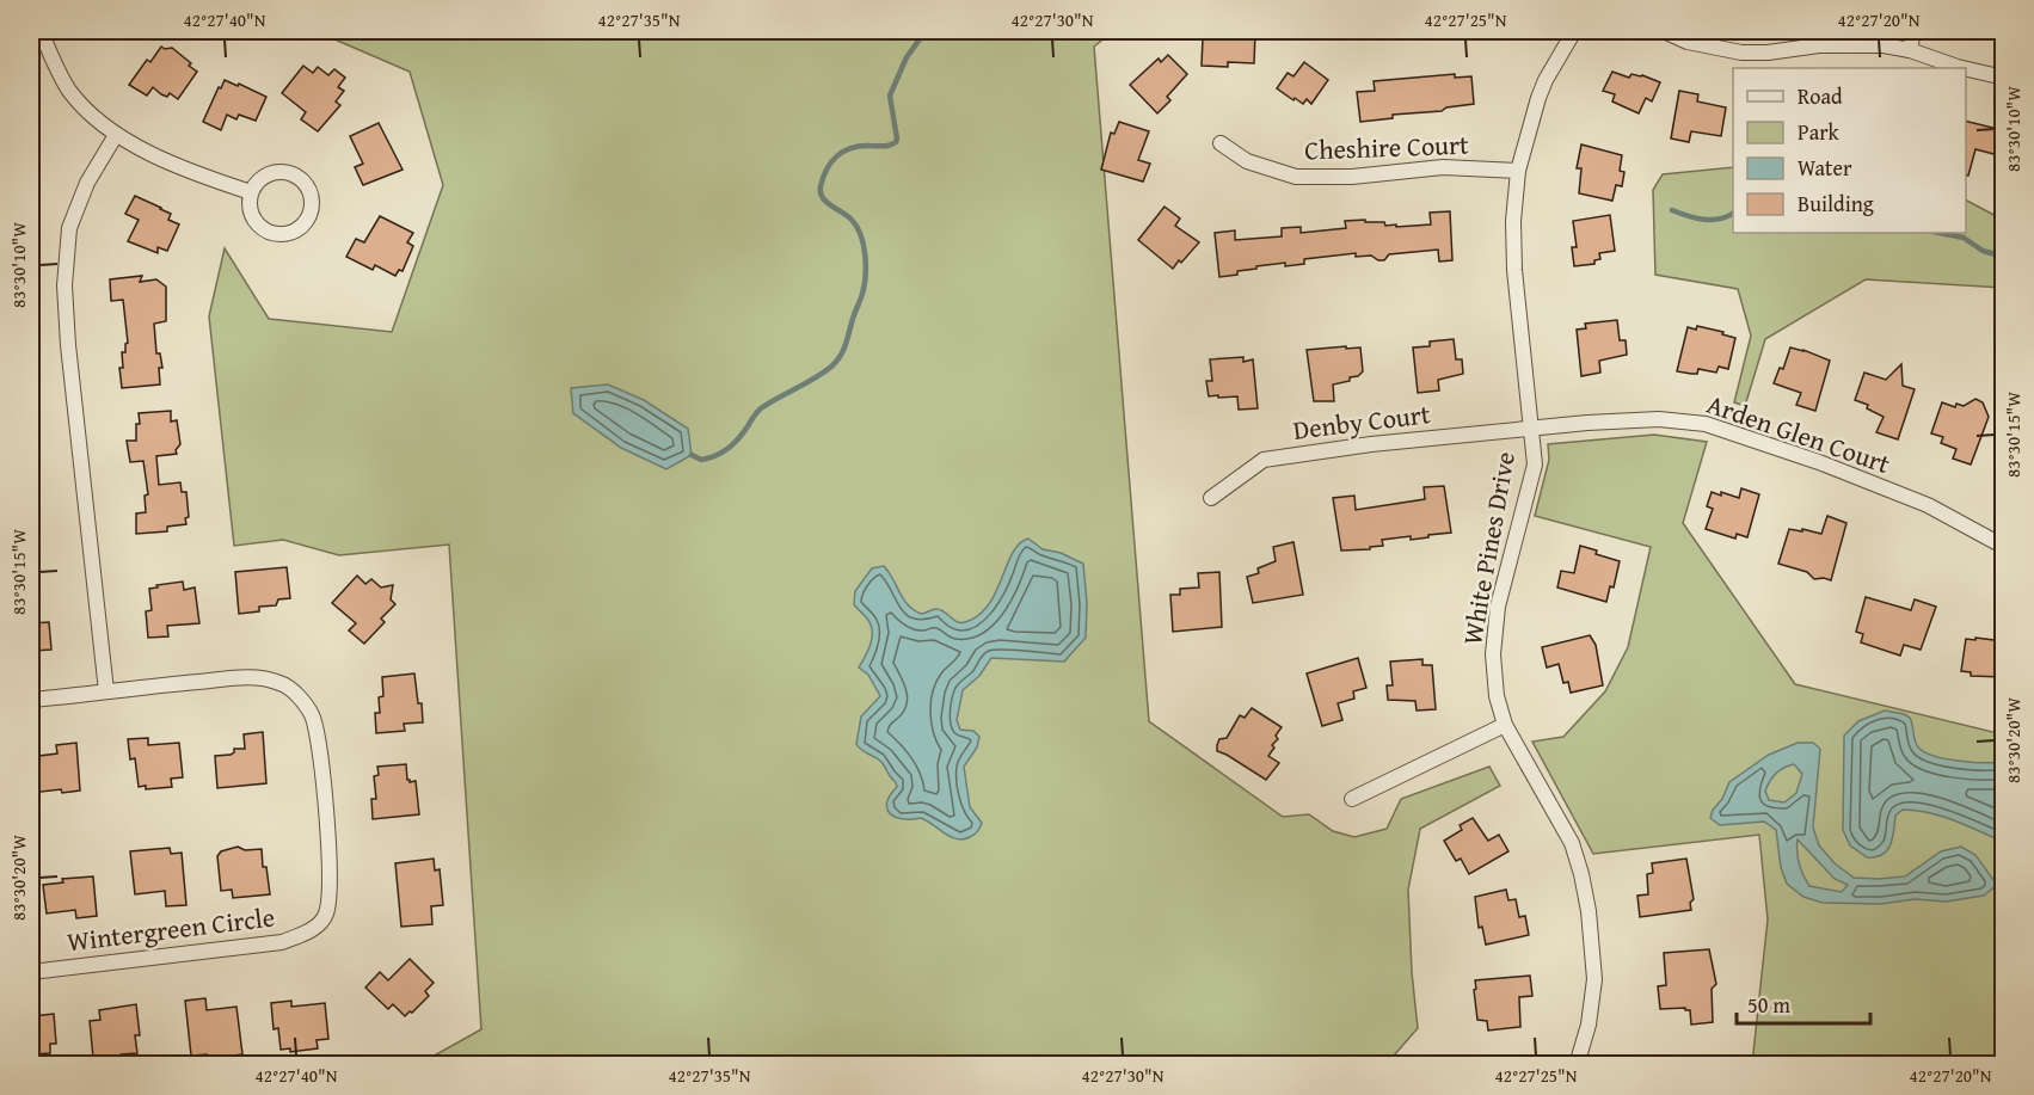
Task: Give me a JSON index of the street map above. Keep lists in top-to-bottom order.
{
  "streets": {
    "street": [
      "Cheshire Court",
      "Denby Court",
      "Arden Glen Court",
      "White Pines Drive",
      "Wintergreen Circle"
    ]
  },
  "crossings": [
    ["Cheshire Court", "White Pines Drive"],
    ["Denby Court", "Arden Glen Court"],
    ["Denby Court", "White Pines Drive"],
    ["Arden Glen Court", "White Pines Drive"]
  ],
  "legend": [
    "Road",
    "Park",
    "Water",
    "Building"
  ],
  "scale_bar": "50 m",
  "coordinates": [
    "42°27'40\"N",
    "42°27'35\"N",
    "42°27'30\"N",
    "42°27'25\"N",
    "42°27'20\"N",
    "83°30'10\"W",
    "83°30'15\"W",
    "83°30'20\"W"
  ]
}
